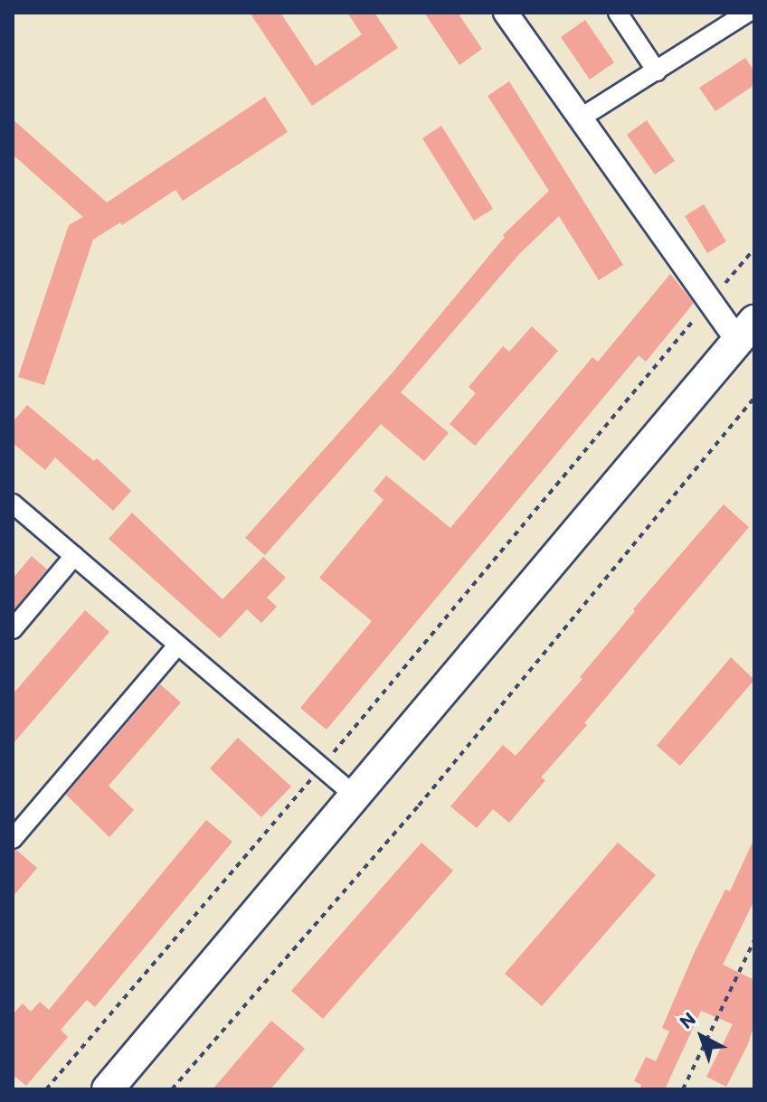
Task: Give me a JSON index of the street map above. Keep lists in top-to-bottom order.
{
  "north": "top left"
}
